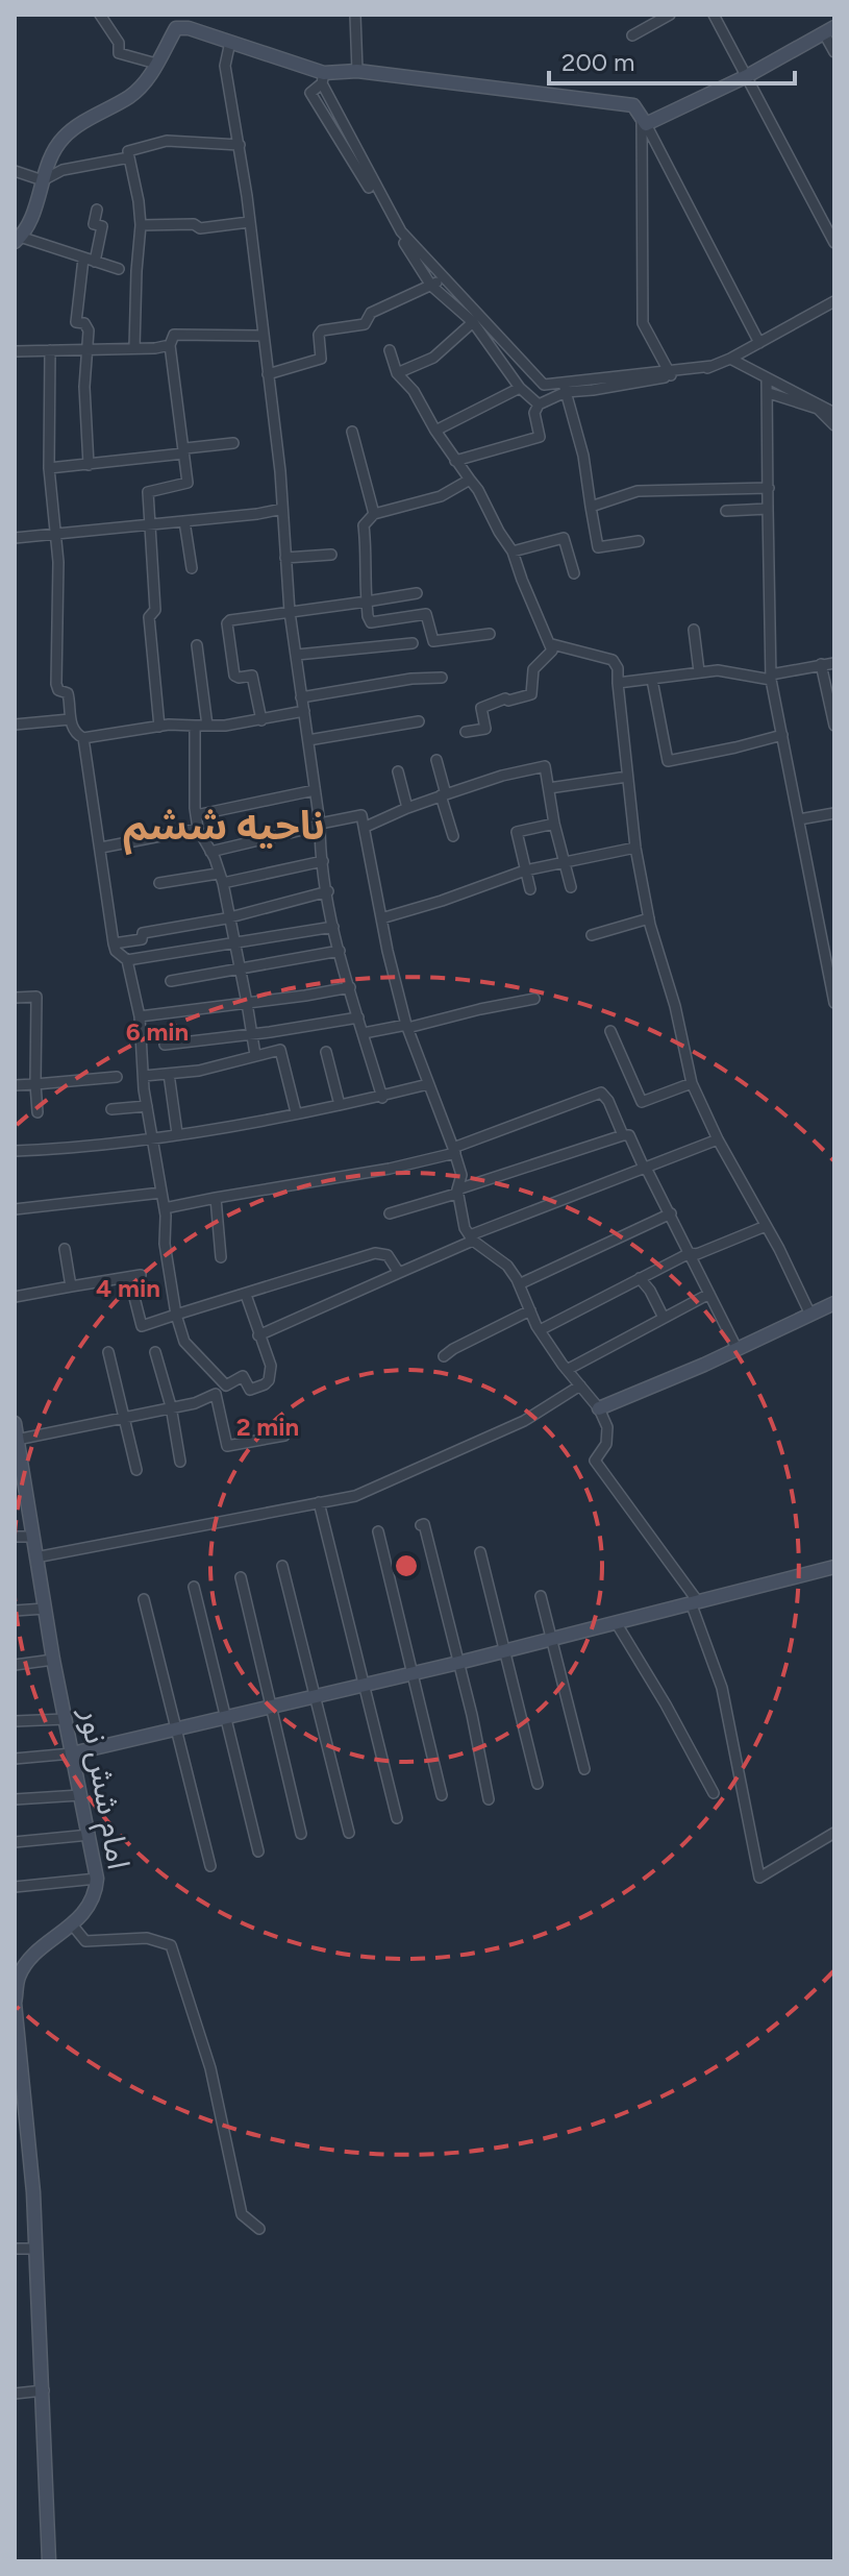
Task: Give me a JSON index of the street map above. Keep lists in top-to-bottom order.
{
  "streets": {
    "street": ["امام شش نور"]
  },
  "districts": ["ناحیه ششم"],
  "scale_bar": "200 m",
  "rings": ["6 min", "4 min", "2 min"]
}
